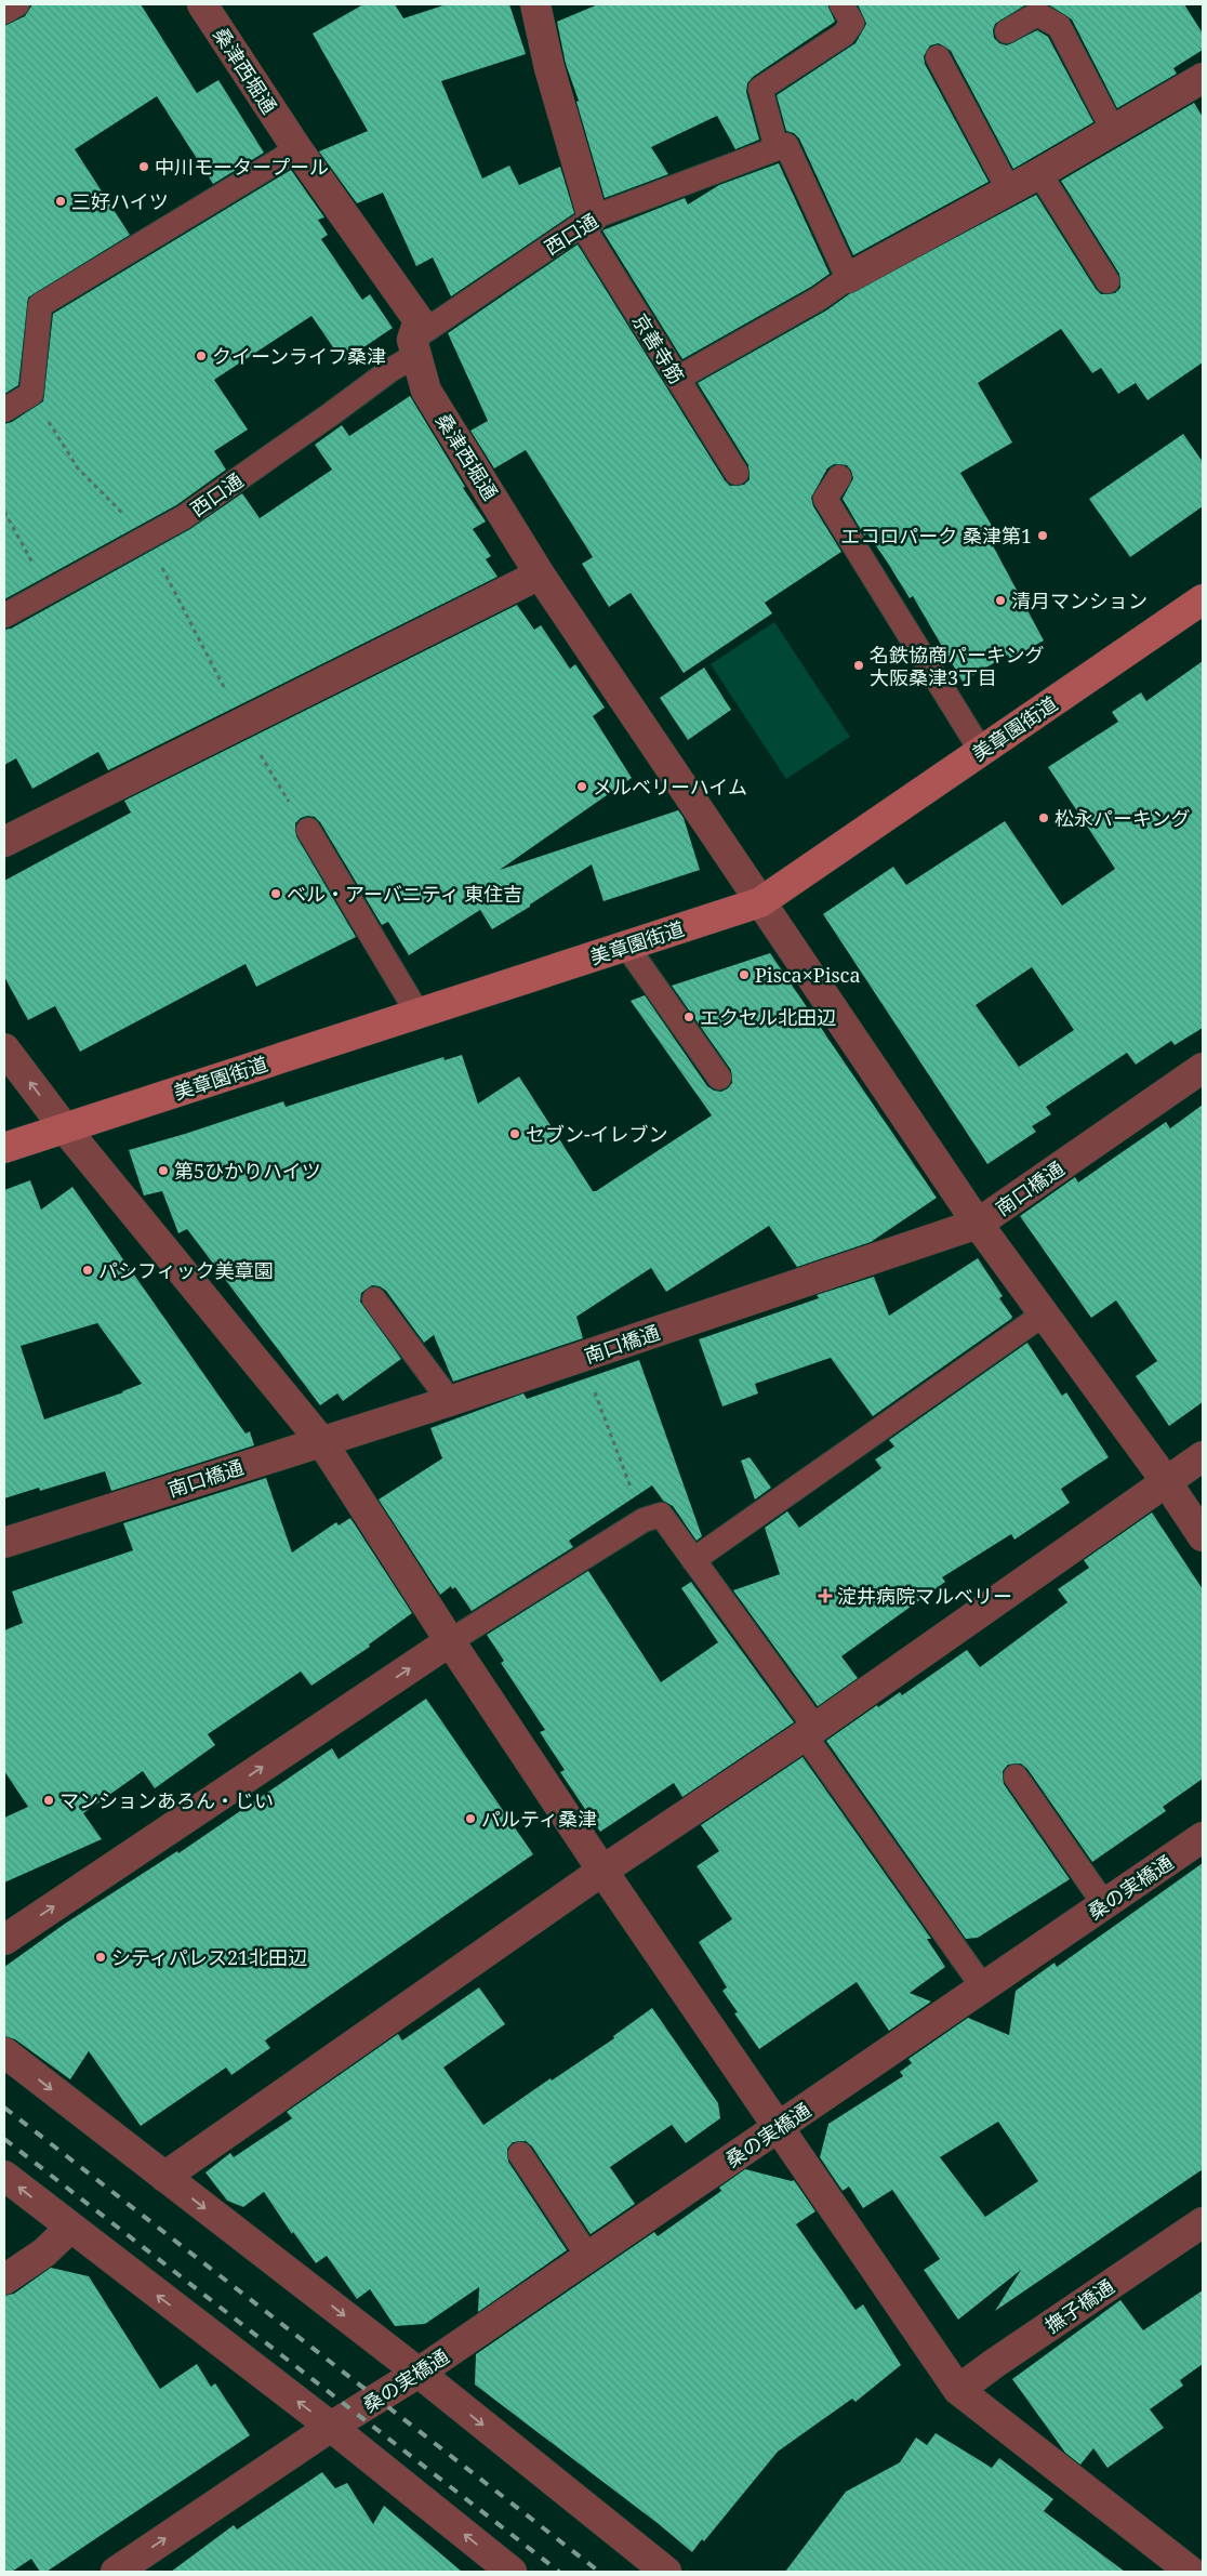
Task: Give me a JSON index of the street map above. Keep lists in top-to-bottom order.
{
  "streets": {
    "street": [
      "桑津西堀通",
      "京善寺筋",
      "美章園街道",
      "南口橋通",
      "桑の実橋通",
      "撫子橋通"
    ],
    "lane": ["西口通"]
  },
  "crossings": [
    ["桑津西堀通", "西口通"],
    ["桑津西堀通", "美章園街道"],
    ["桑津西堀通", "南口橋通"],
    ["西口通", "京善寺筋"]
  ],
  "places": {
    "other": [
      "中川モータープール",
      "三好ハイツ",
      "クイーンライフ桑津",
      "エコロパーク 桑津第1",
      "清月マンション",
      "名鉄協商パーキング 大阪桑津3丁目",
      "メルベリーハイム",
      "松永パーキング",
      "ベル・アーバニティ 東住吉",
      "Pisca×Pisca",
      "エクセル北田辺",
      "セブン-イレブン",
      "第5ひかりハイツ",
      "パシフィック美章園",
      "マンションあろん・じい",
      "パルティ桑津",
      "シティパレス21北田辺"
    ],
    "health": ["淀井病院マルベリー"]
  }
}
